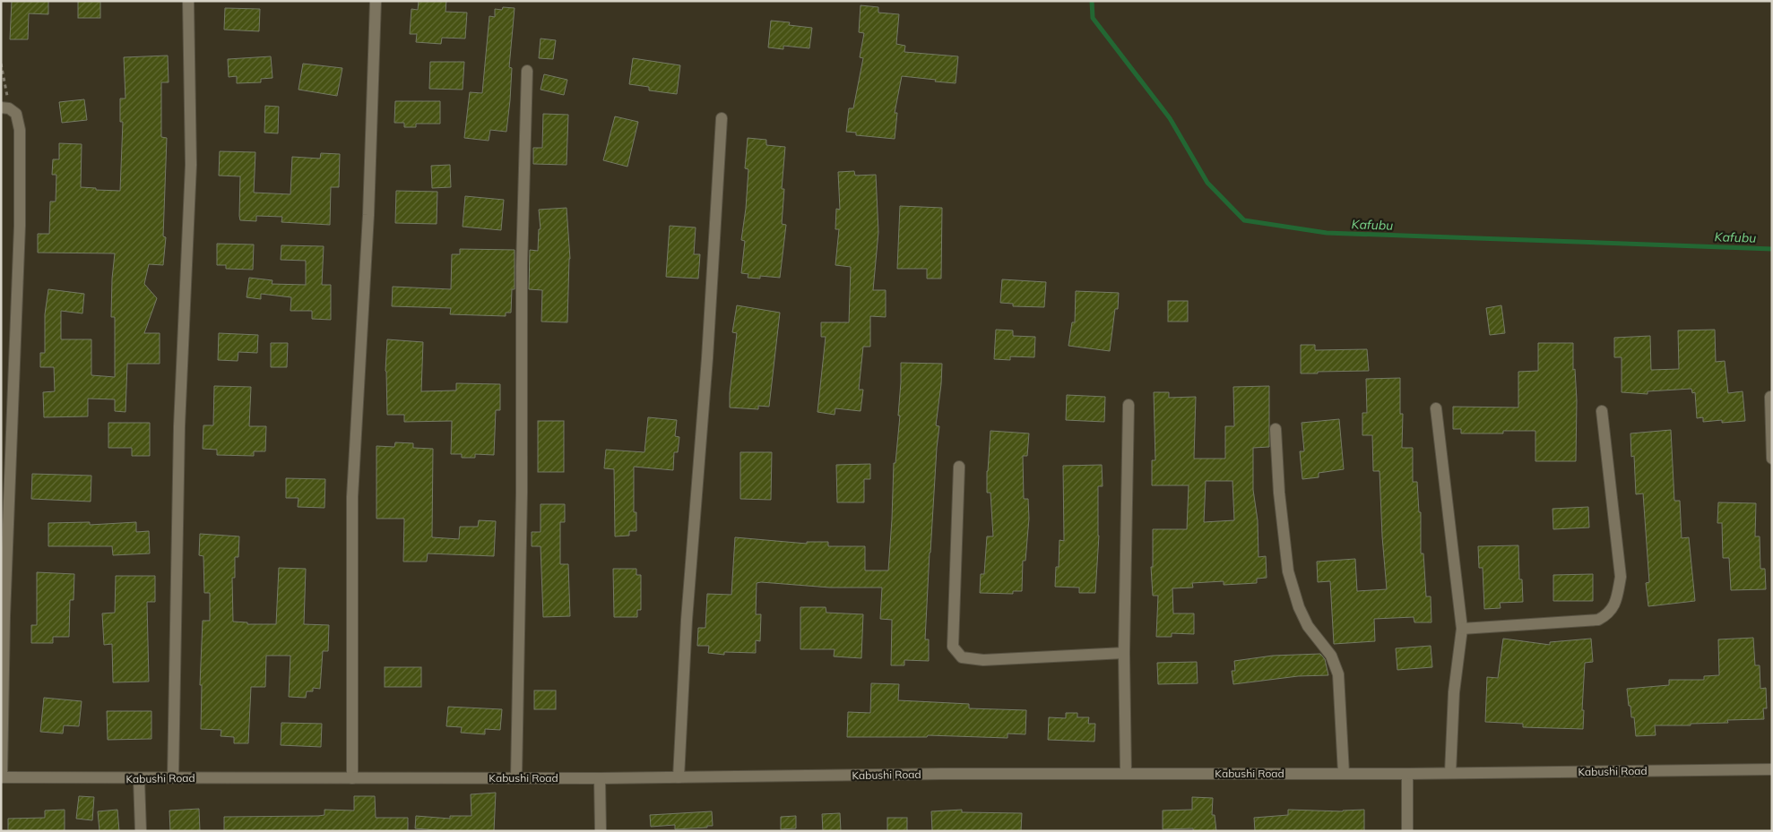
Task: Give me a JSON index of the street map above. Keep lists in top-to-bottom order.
{
  "streets": {
    "street": ["Kabushi Road"]
  },
  "water": ["Kafubu"]
}
